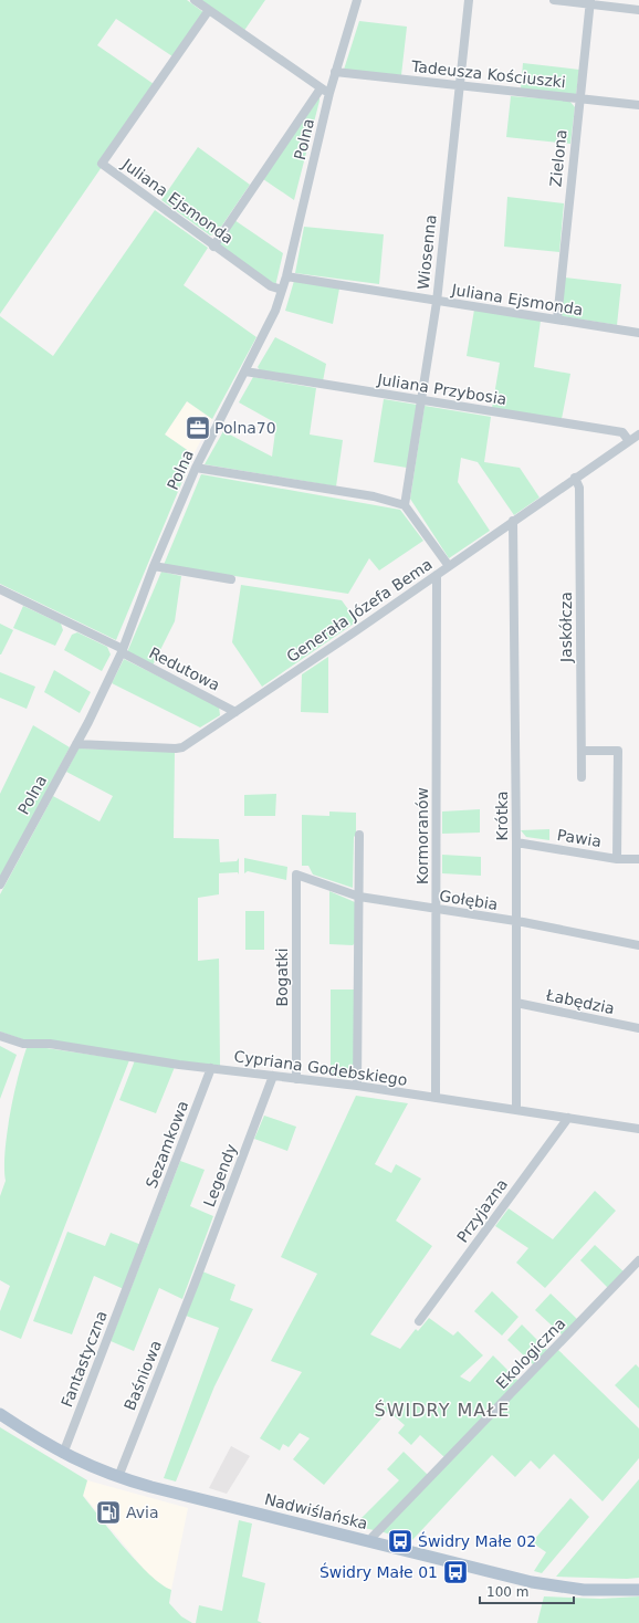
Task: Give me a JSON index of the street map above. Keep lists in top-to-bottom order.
{
  "streets": {
    "main road": ["Nadwiślańska"],
    "street": [
      "Tadeusza Kościuszki",
      "Polna",
      "Zielona",
      "Juliana Ejsmonda",
      "Wiosenna",
      "Juliana Przybosia",
      "Generała Józefa Bema",
      "Jaskółcza",
      "Redutowa",
      "Krótka",
      "Kormoranów",
      "Pawia",
      "Gołębia",
      "Bogatki",
      "Łabędzia",
      "Cypriana Godebskiego",
      "Sezamkowa",
      "Legendy",
      "Przyjazna",
      "Ekologiczna",
      "Fantastyczna",
      "Baśniowa"
    ]
  },
  "crossings": [
    ["Tadeusza Kościuszki", "Polna"],
    ["Tadeusza Kościuszki", "Zielona"],
    ["Tadeusza Kościuszki", "Wiosenna"],
    ["Polna", "Juliana Ejsmonda"],
    ["Polna", "Juliana Przybosia"],
    ["Polna", "Generała Józefa Bema"],
    ["Polna", "Redutowa"],
    ["Zielona", "Juliana Ejsmonda"],
    ["Juliana Ejsmonda", "Wiosenna"],
    ["Wiosenna", "Juliana Przybosia"],
    ["Juliana Przybosia", "Generała Józefa Bema"],
    ["Generała Józefa Bema", "Jaskółcza"],
    ["Generała Józefa Bema", "Redutowa"],
    ["Generała Józefa Bema", "Krótka"],
    ["Generała Józefa Bema", "Kormoranów"],
    ["Krótka", "Pawia"],
    ["Krótka", "Gołębia"],
    ["Krótka", "Łabędzia"],
    ["Krótka", "Cypriana Godebskiego"],
    ["Kormoranów", "Gołębia"],
    ["Kormoranów", "Cypriana Godebskiego"],
    ["Gołębia", "Bogatki"],
    ["Bogatki", "Cypriana Godebskiego"],
    ["Cypriana Godebskiego", "Sezamkowa"],
    ["Cypriana Godebskiego", "Legendy"],
    ["Cypriana Godebskiego", "Przyjazna"],
    ["Sezamkowa", "Fantastyczna"],
    ["Legendy", "Baśniowa"],
    ["Ekologiczna", "Nadwiślańska"],
    ["Fantastyczna", "Nadwiślańska"],
    ["Baśniowa", "Nadwiślańska"]
  ],
  "districts": ["ŚWIDRY MAŁE"],
  "places": {
    "office": ["Polna70"],
    "fuel station": ["Avia"],
    "bus stop": ["Świdry Małe 02", "Świdry Małe 01"]
  },
  "scale_bar": "100 m"
}
